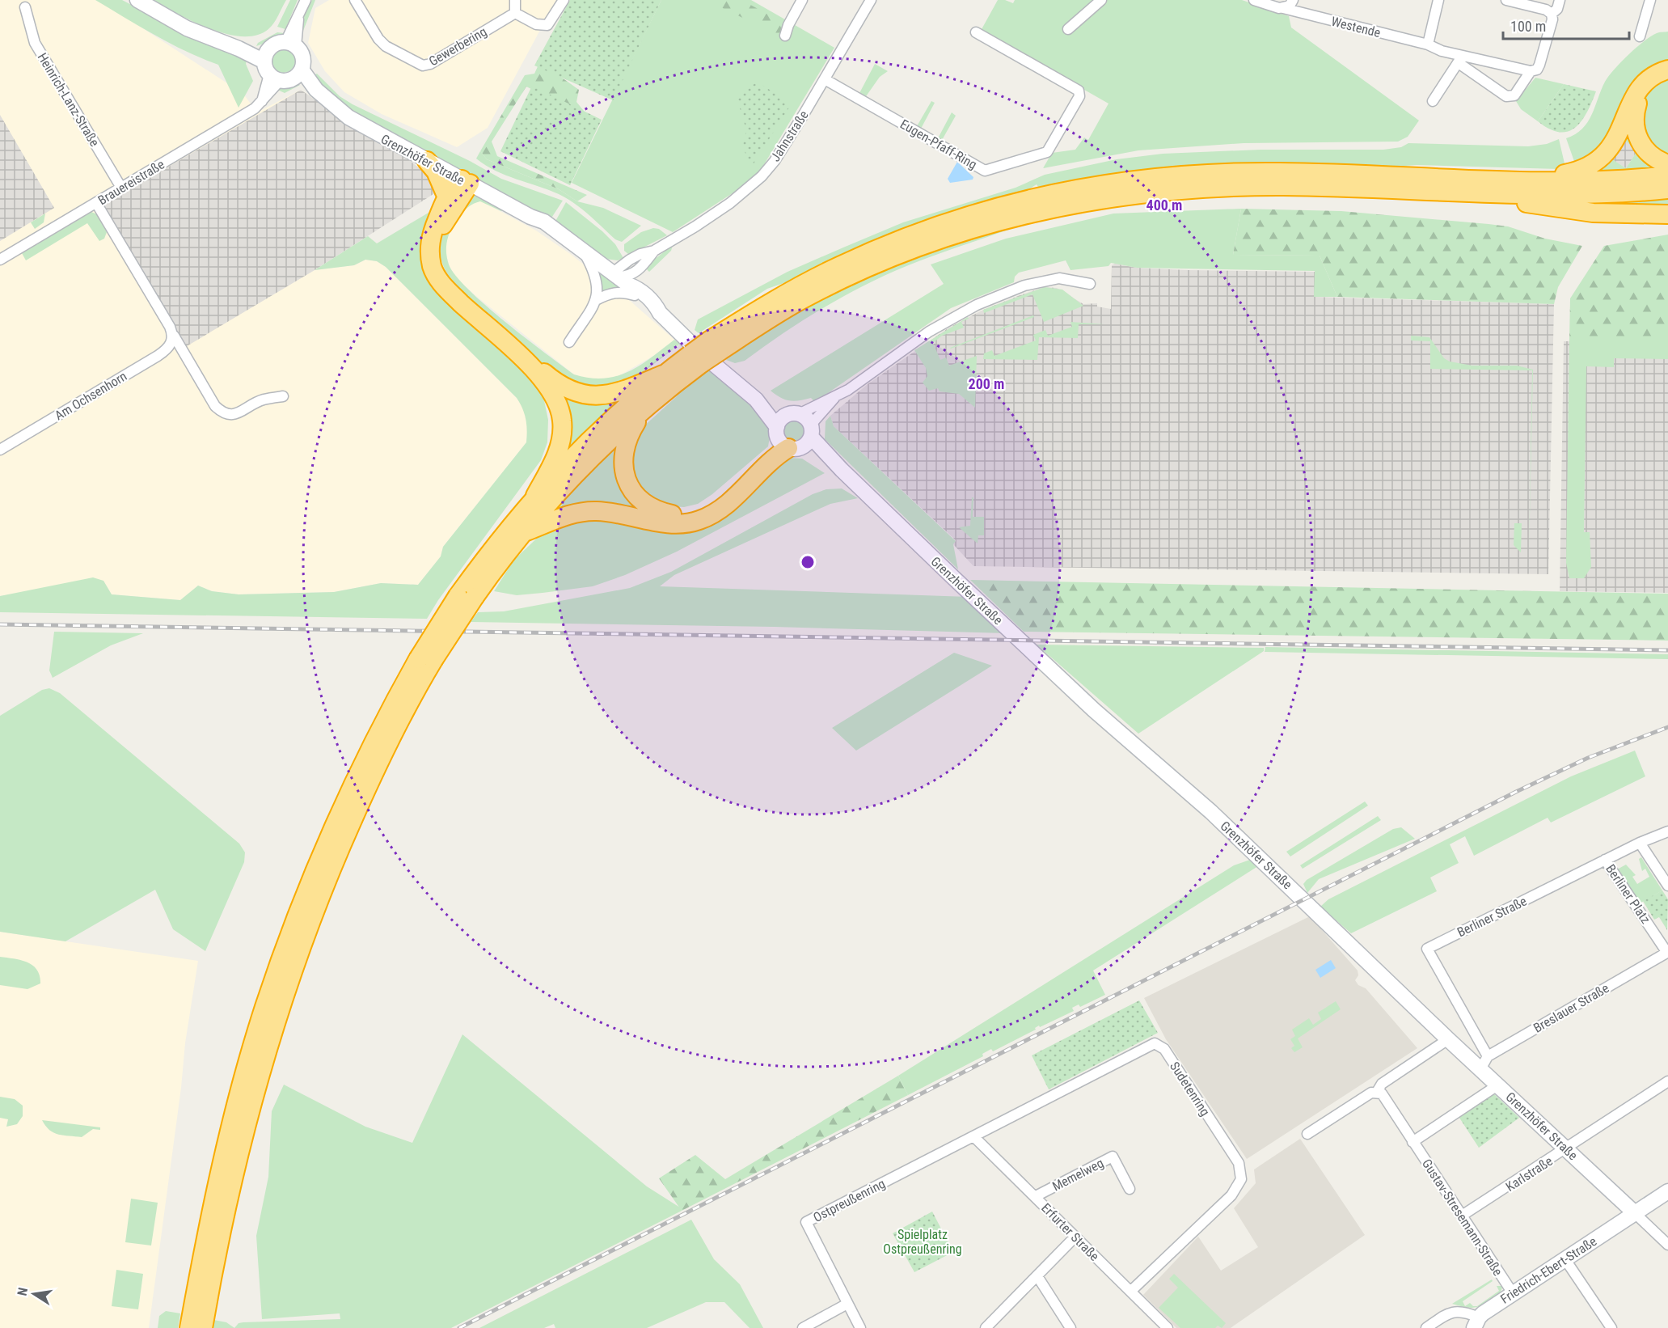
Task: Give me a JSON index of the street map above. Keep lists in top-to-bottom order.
{
  "streets": {
    "street": [
      "Westende",
      "Gewerbering",
      "Heinrich-Lanz-Straße",
      "Jahnstraße",
      "Eugen-Pfaff-Ring",
      "Grenzhöfer Straße",
      "Brauereistraße",
      "Am Ochsenhorn",
      "Berliner Platz",
      "Berliner Straße",
      "Breslauer Straße",
      "Sudetenring",
      "Karlstraße",
      "Memelweg",
      "Ostpreußenring",
      "Gustav-Stresemann-Straße",
      "Erfurter Straße",
      "Friedrich-Ebert-Straße"
    ]
  },
  "crossings": [
    ["Heinrich-Lanz-Straße", "Brauereistraße"],
    ["Jahnstraße", "Eugen-Pfaff-Ring"],
    ["Grenzhöfer Straße", "Brauereistraße"],
    ["Grenzhöfer Straße", "Karlstraße"],
    ["Grenzhöfer Straße", "Friedrich-Ebert-Straße"],
    ["Berliner Platz", "Berliner Straße"],
    ["Berliner Platz", "Breslauer Straße"],
    ["Berliner Straße", "Breslauer Straße"],
    ["Sudetenring", "Ostpreußenring"],
    ["Sudetenring", "Erfurter Straße"],
    ["Karlstraße", "Gustav-Stresemann-Straße"],
    ["Memelweg", "Erfurter Straße"],
    ["Ostpreußenring", "Erfurter Straße"],
    ["Gustav-Stresemann-Straße", "Friedrich-Ebert-Straße"]
  ],
  "parks": ["Spielplatz Ostpreußenring"],
  "scale_bar": "100 m",
  "north": "left",
  "rings": ["400 m", "200 m"]
}
